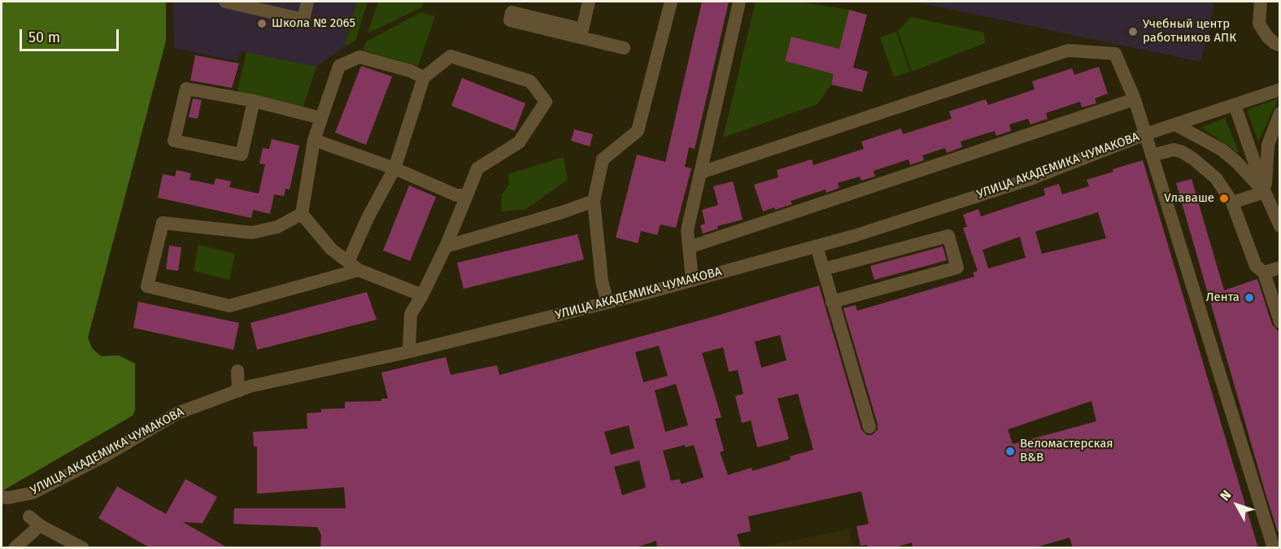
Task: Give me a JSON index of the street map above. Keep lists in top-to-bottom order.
{
  "streets": {
    "street": ["УЛИЦА АКАДЕМИКА ЧУМАКОВА"]
  },
  "places": [
    "Школа № 2065",
    "Учебный центр работников АПК",
    "Vлаваше",
    "Лента",
    "Веломастерская B&B"
  ],
  "scale_bar": "50 m",
  "north": "top left"
}
